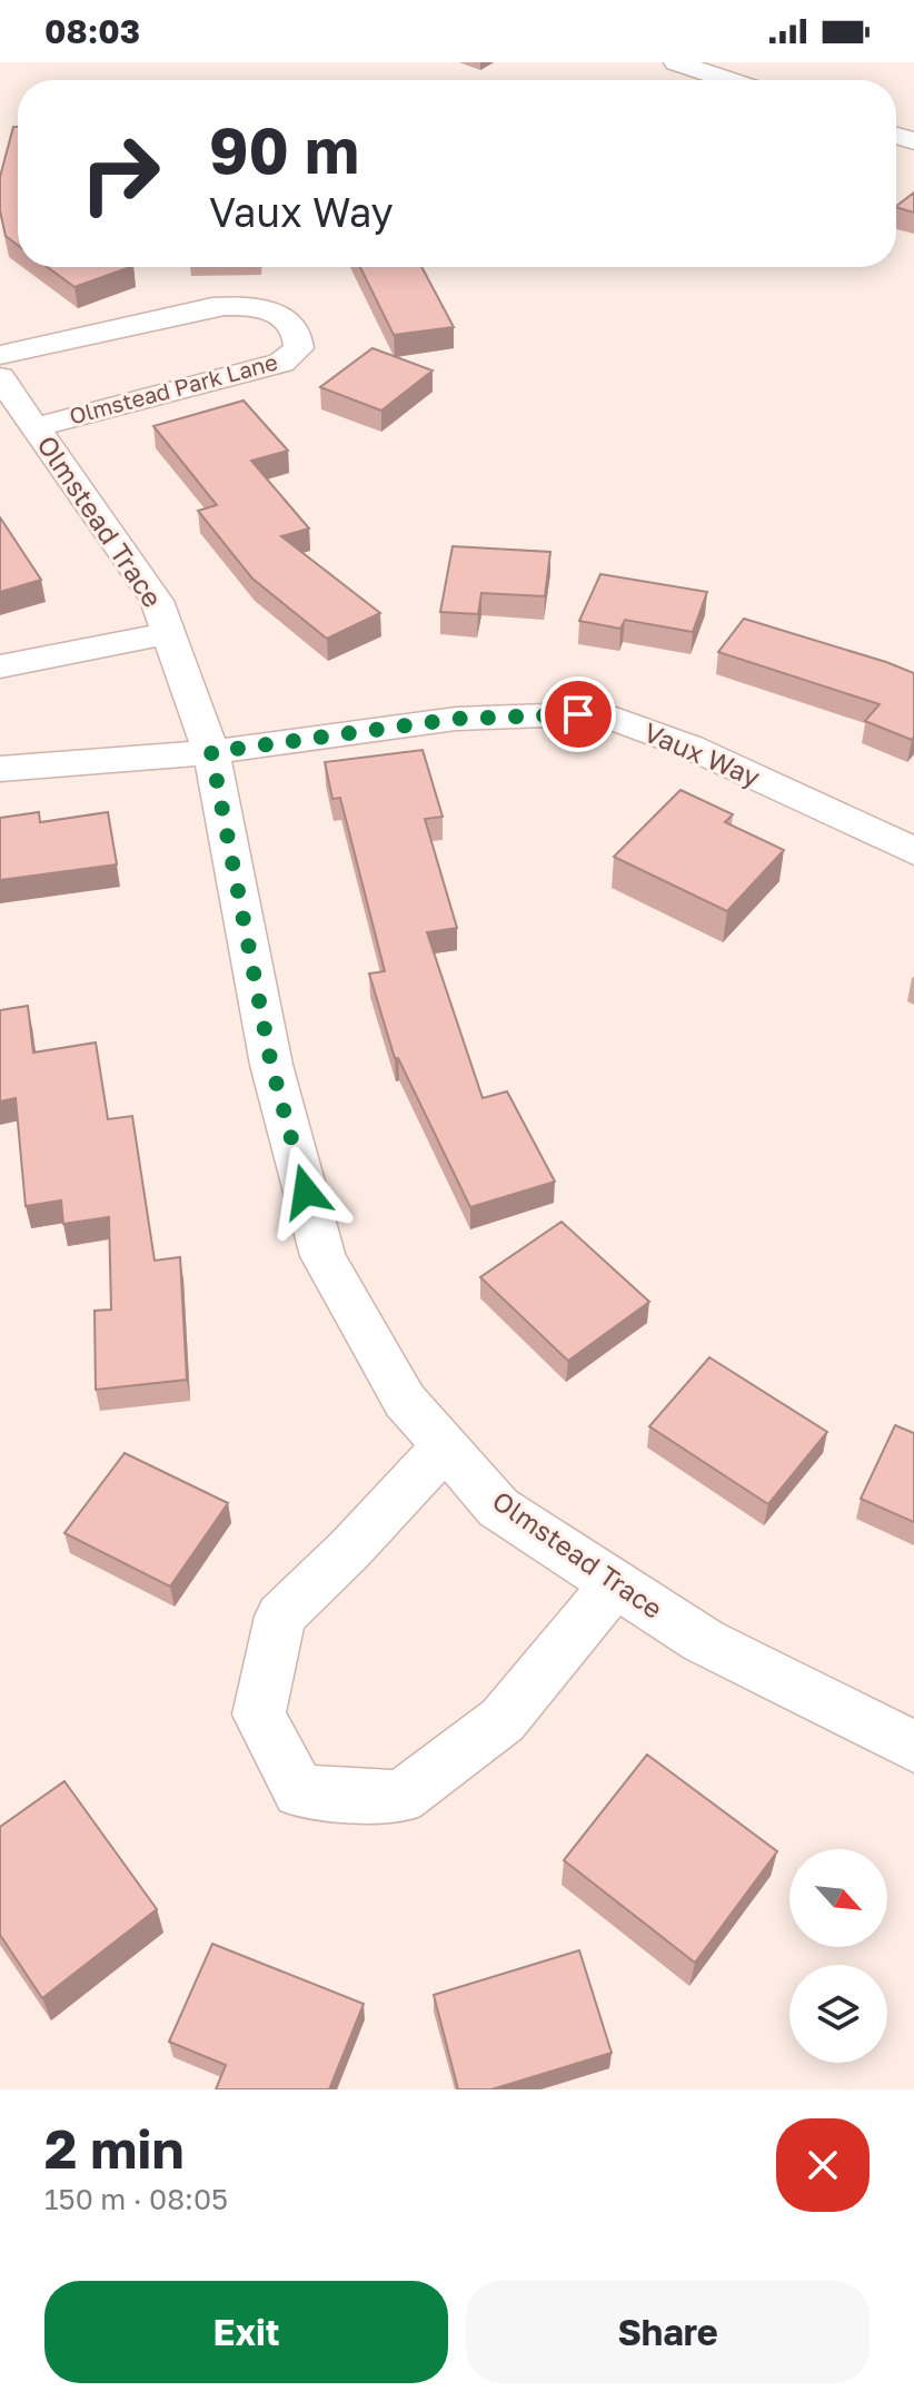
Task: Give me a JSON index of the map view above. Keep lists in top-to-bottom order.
{
  "streets": {
    "street": ["Olmstead Park Lane", "Olmstead Trace", "Vaux Way"]
  },
  "crossings": [
    ["Olmstead Park Lane", "Olmstead Trace"],
    ["Olmstead Trace", "Vaux Way"]
  ],
  "north": "bottom right",
  "page": {
    "status": "08:03",
    "turn": ["90 m", "Vaux Way"],
    "heading": ["2 min", "150 m · 08:05"],
    "buttons": ["Exit", "Share"]
  }
}
